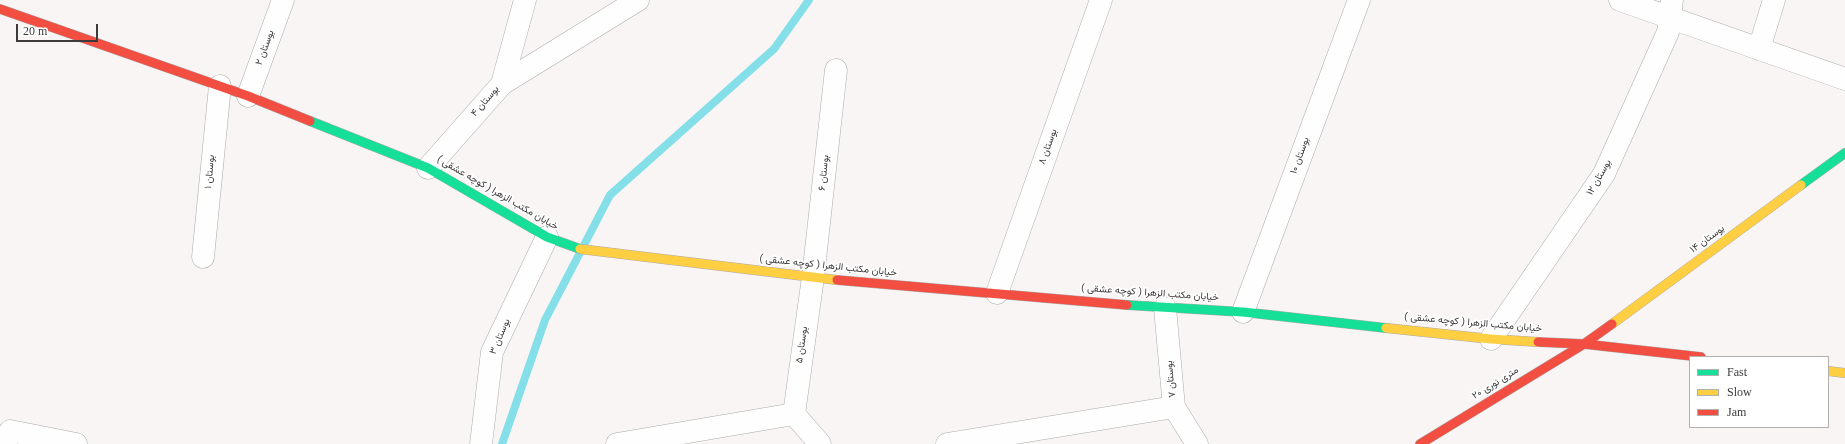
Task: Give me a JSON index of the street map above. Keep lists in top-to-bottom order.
{
  "streets": {
    "street": [
      "بوستان ۲",
      "بوستان ۴",
      "بوستان ۸",
      "بوستان ۱۰",
      "بوستان ۱",
      "بوستان ۶",
      "بوستان ۱۲",
      "خیابان مکتب الزهرا ( کوچه عشقی )",
      "بوستان ۱۴",
      "بوستان ۳",
      "بوستان ۵",
      "بوستان ۷",
      "۲۰ متری نوری"
    ]
  },
  "crossings": [
    ["بوستان ۲", "خیابان مکتب الزهرا ( کوچه عشقی )"],
    ["بوستان ۴", "خیابان مکتب الزهرا ( کوچه عشقی )"],
    ["بوستان ۸", "خیابان مکتب الزهرا ( کوچه عشقی )"],
    ["بوستان ۱۰", "خیابان مکتب الزهرا ( کوچه عشقی )"],
    ["بوستان ۱", "خیابان مکتب الزهرا ( کوچه عشقی )"],
    ["بوستان ۶", "خیابان مکتب الزهرا ( کوچه عشقی )"],
    ["بوستان ۶", "بوستان ۵"],
    ["بوستان ۱۲", "خیابان مکتب الزهرا ( کوچه عشقی )"],
    ["خیابان مکتب الزهرا ( کوچه عشقی )", "بوستان ۱۴"],
    ["خیابان مکتب الزهرا ( کوچه عشقی )", "بوستان ۳"],
    ["خیابان مکتب الزهرا ( کوچه عشقی )", "بوستان ۵"],
    ["خیابان مکتب الزهرا ( کوچه عشقی )", "بوستان ۷"],
    ["خیابان مکتب الزهرا ( کوچه عشقی )", "۲۰ متری نوری"],
    ["بوستان ۱۴", "۲۰ متری نوری"]
  ],
  "legend": ["Fast", "Slow", "Jam"],
  "scale_bar": "20 m"
}
